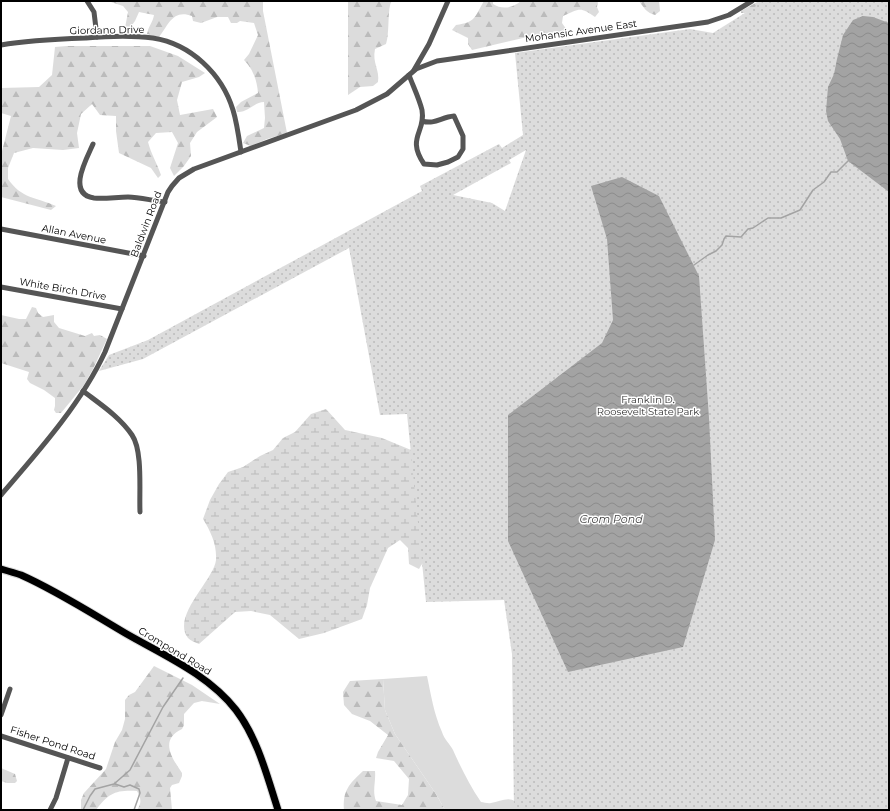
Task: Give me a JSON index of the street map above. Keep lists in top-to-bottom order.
{
  "streets": {
    "highway": ["Crompond Road"],
    "street": [
      "Giordano Drive",
      "Mohansic Avenue East",
      "Baldwin Road",
      "Allan Avenue",
      "White Birch Drive",
      "Fisher Pond Road"
    ]
  },
  "crossings": [
    ["Giordano Drive", "Baldwin Road"],
    ["Mohansic Avenue East", "Baldwin Road"],
    ["Baldwin Road", "Allan Avenue"],
    ["Baldwin Road", "White Birch Drive"]
  ],
  "water": ["Crom Pond"],
  "parks": ["Franklin D. Roosevelt State Park"]
}
